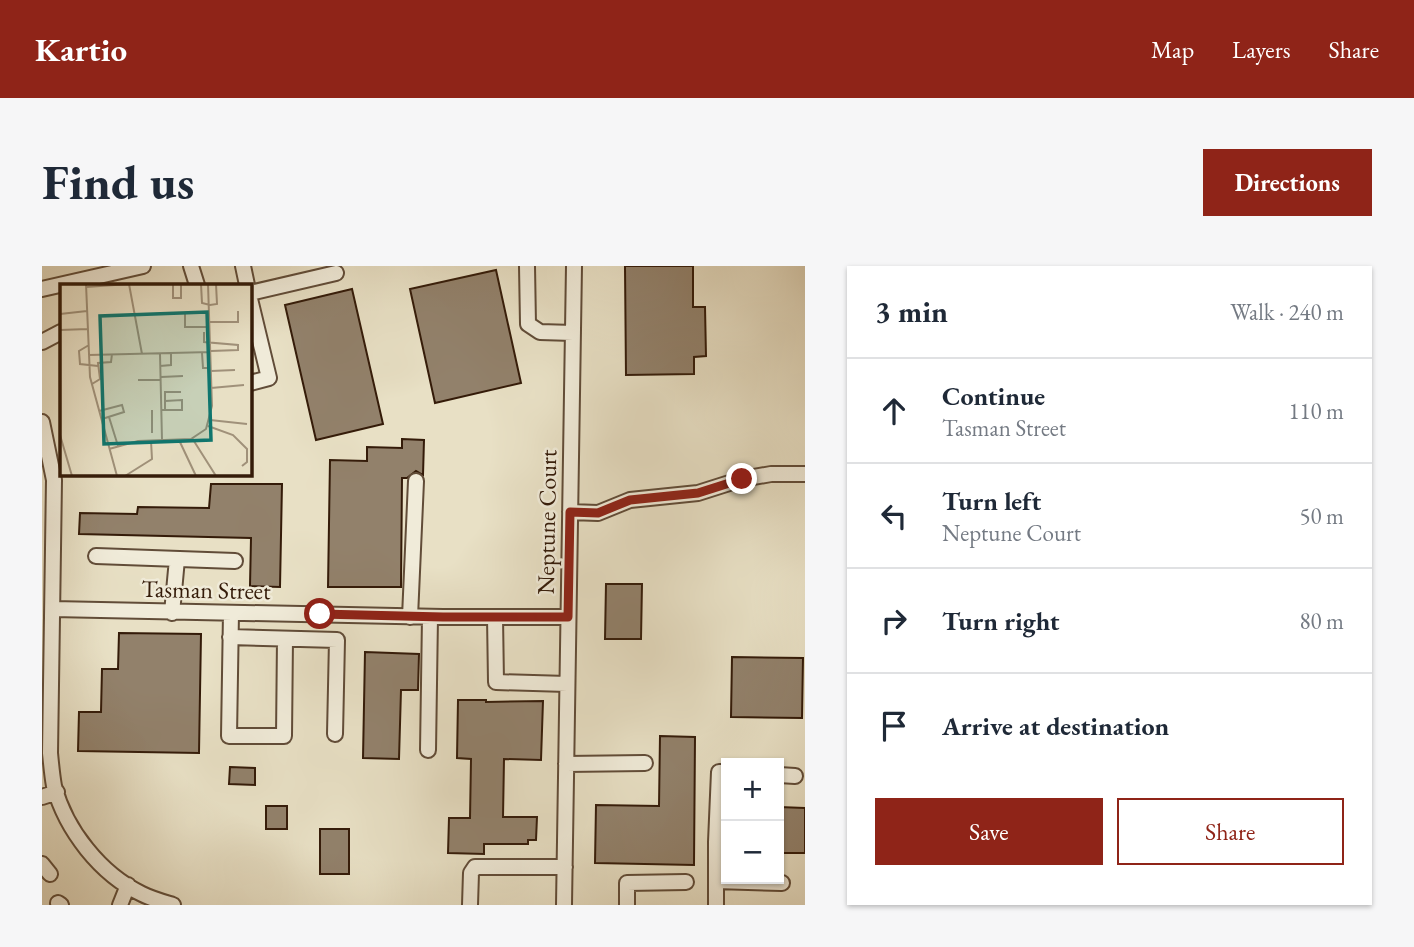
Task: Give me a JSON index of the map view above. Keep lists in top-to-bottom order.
{
  "streets": {
    "street": ["Neptune Court", "Tasman Street"]
  },
  "crossings": [
    ["Neptune Court", "Tasman Street"]
  ],
  "page": {
    "header": "Kartio",
    "nav": ["Map", "Layers", "Share"],
    "buttons": [
      "Directions",
      ["Save", "Share"]
    ],
    "title": "Find us",
    "heading": ["3 min", "Walk · 240 m"],
    "list": [
      ["Continue", "Tasman Street", "110 m"],
      ["Turn left", "Neptune Court", "50 m"],
      ["Turn right", "80 m"],
      "Arrive at destination"
    ],
    "map_buttons": ["+", "−"]
  }
}
